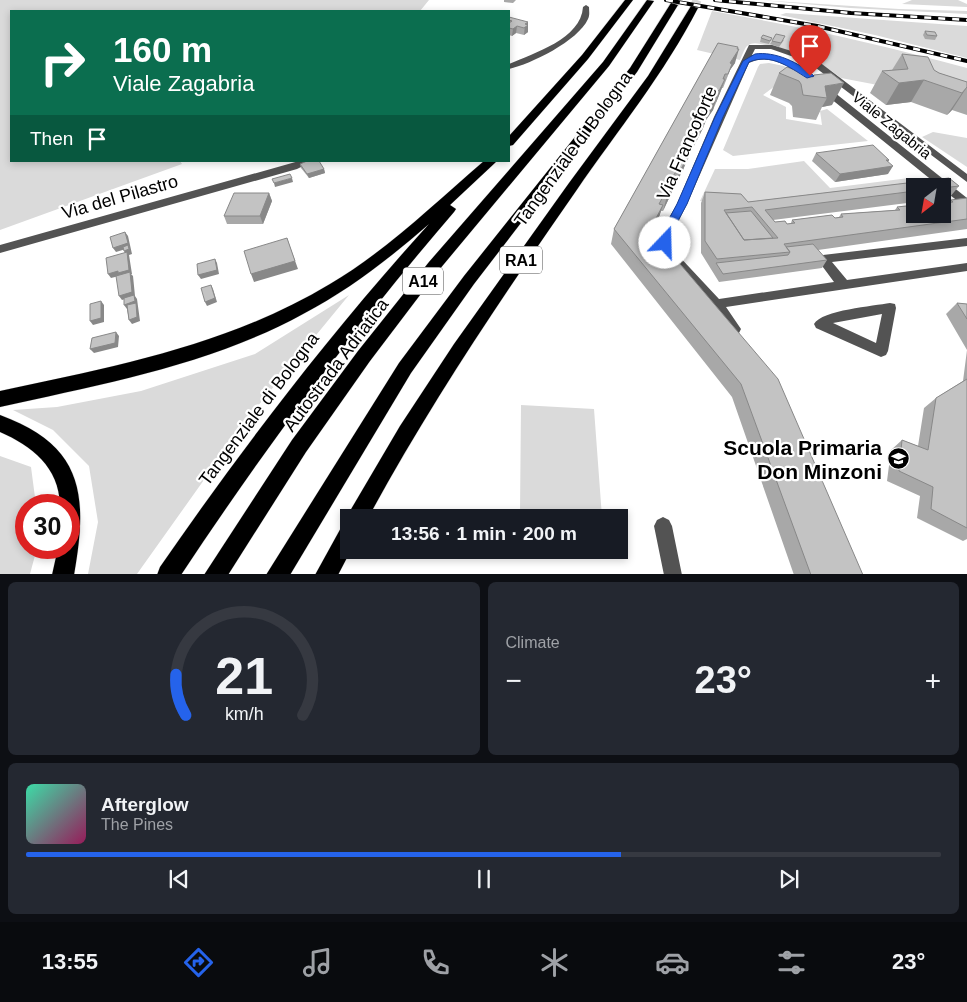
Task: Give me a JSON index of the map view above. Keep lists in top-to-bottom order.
{
  "streets": {
    "highway": [
      "Tangenziale di Bologna",
      "RA1",
      "A14",
      "Autostrada Adriatica"
    ],
    "street": ["Viale Zagabria", "Via Francoforte", "Via del Pilastro"]
  },
  "crossings": [
    ["Viale Zagabria", "Via Francoforte"]
  ],
  "places": {
    "school or university": ["Scuola Primaria Don Minzoni"]
  },
  "north": "bottom left",
  "page": {
    "turn": ["160 m", "Viale Zagabria"],
    "then": "Then",
    "limit": "30",
    "trip": "13:56 · 1 min · 200 m",
    "tile": "Climate",
    "heat": ["−", "23°", "+"],
    "song": ["Afterglow", "The Pines"],
    "tabs": ["13:55", "23°"],
    "gauge": ["21", "km/h"]
  }
}
